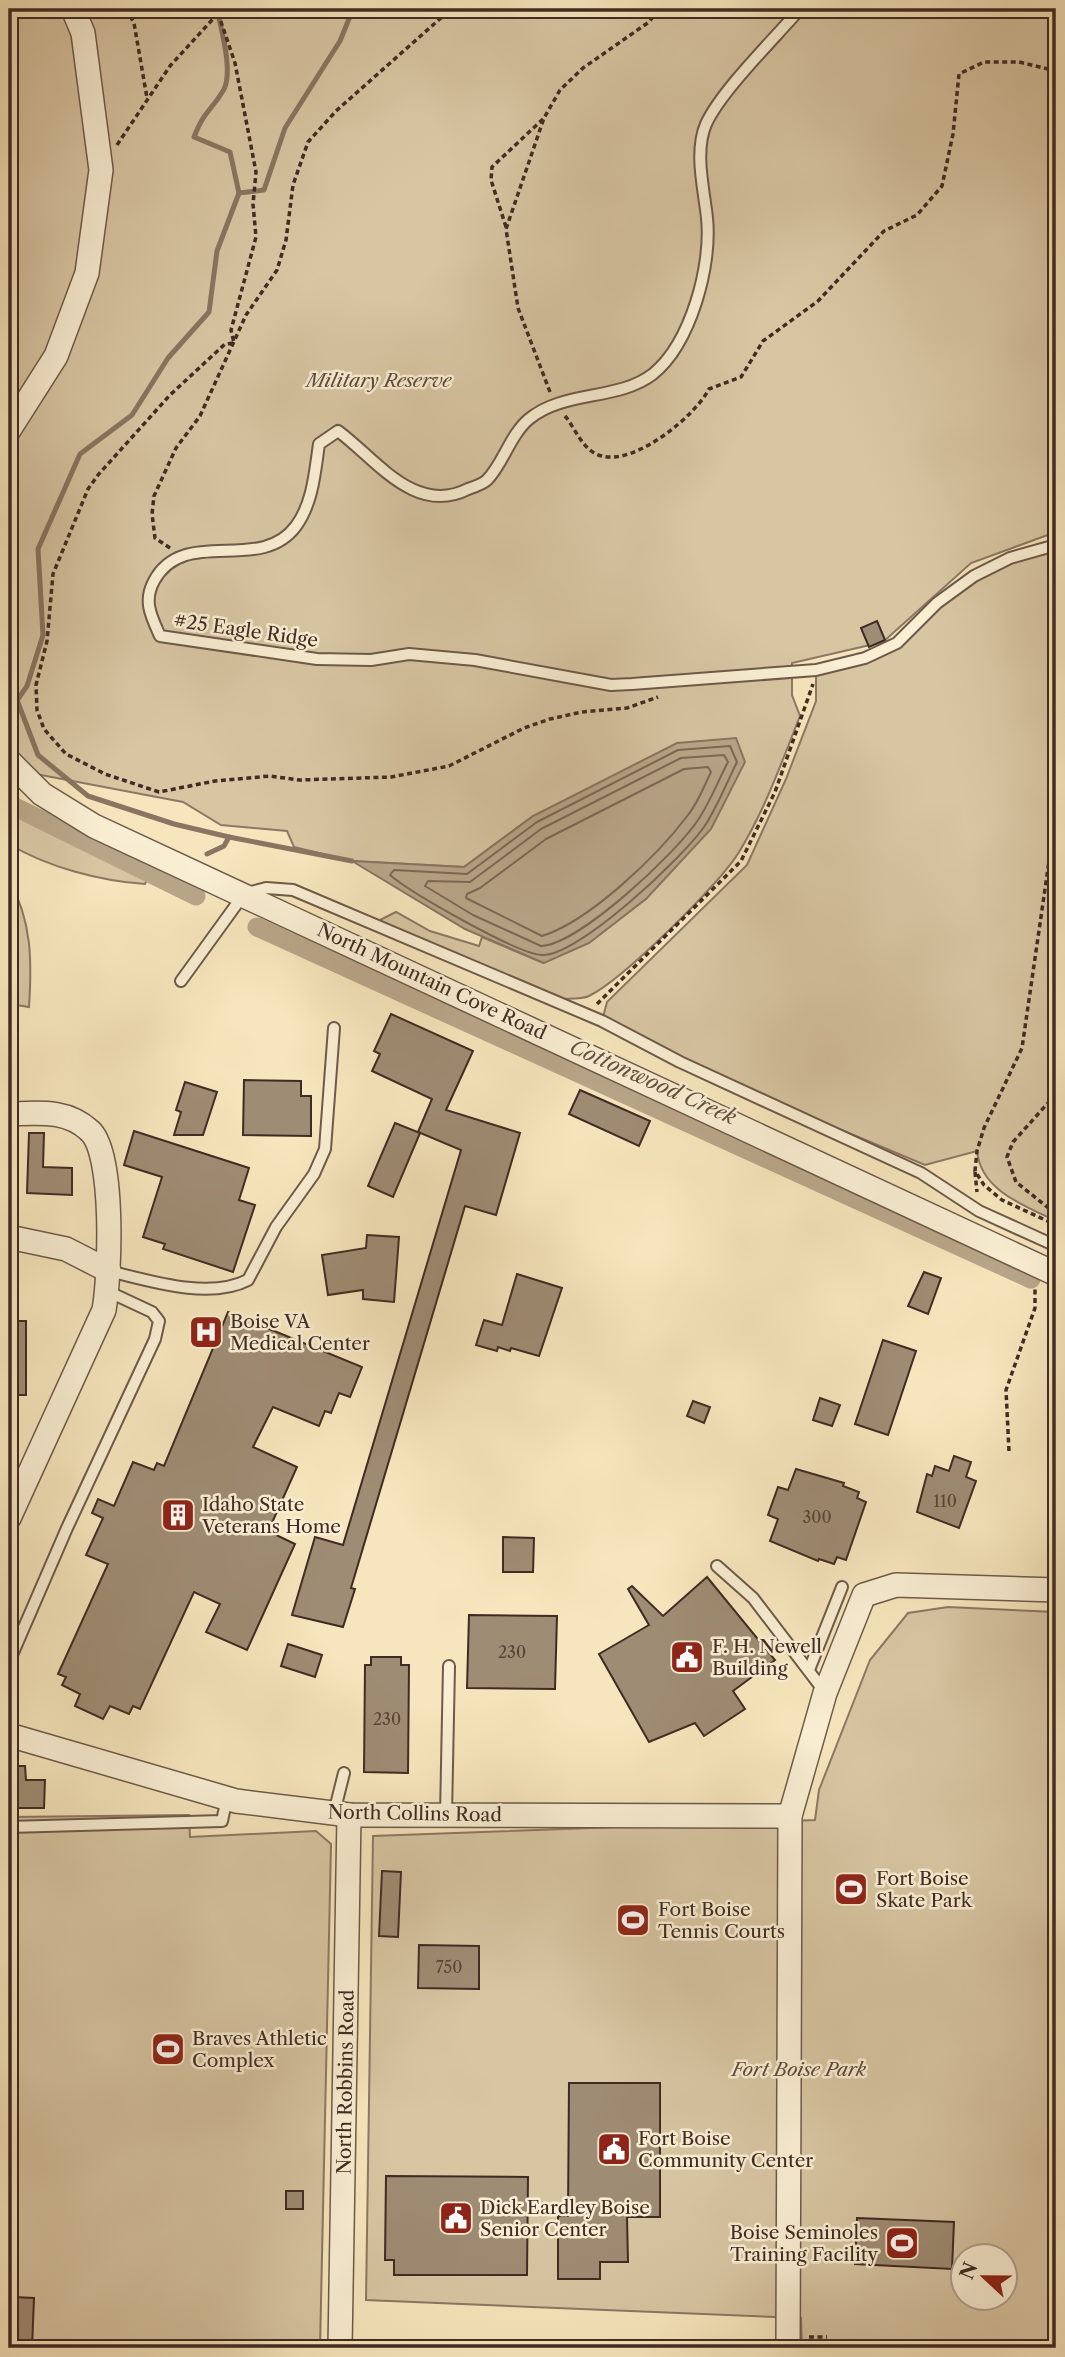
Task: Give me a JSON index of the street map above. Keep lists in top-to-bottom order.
{
  "streets": {
    "street": ["North Mountain Cove Road", "North Collins Road", "North Robbins Road"],
    "lane": ["#25 Eagle Ridge"]
  },
  "crossings": [
    ["North Collins Road", "North Robbins Road"]
  ],
  "water": ["Cottonwood Creek"],
  "parks": ["Military Reserve", "Fort Boise Park"],
  "places": {
    "hospital": ["Boise VA Medical Center"],
    "building": ["Idaho State Veterans Home"],
    "public building": ["F. H. Newell Building", "Fort Boise Community Center", "Dick Eardley Boise Senior Center"],
    "sports": [
      "Fort Boise Skate Park",
      "Fort Boise Tennis Courts",
      "Braves Athletic Complex",
      "Boise Seminoles Training Facility"
    ]
  },
  "house_numbers": [
    "110",
    "300",
    "230",
    "230",
    "750"
  ],
  "north": "left"
}
